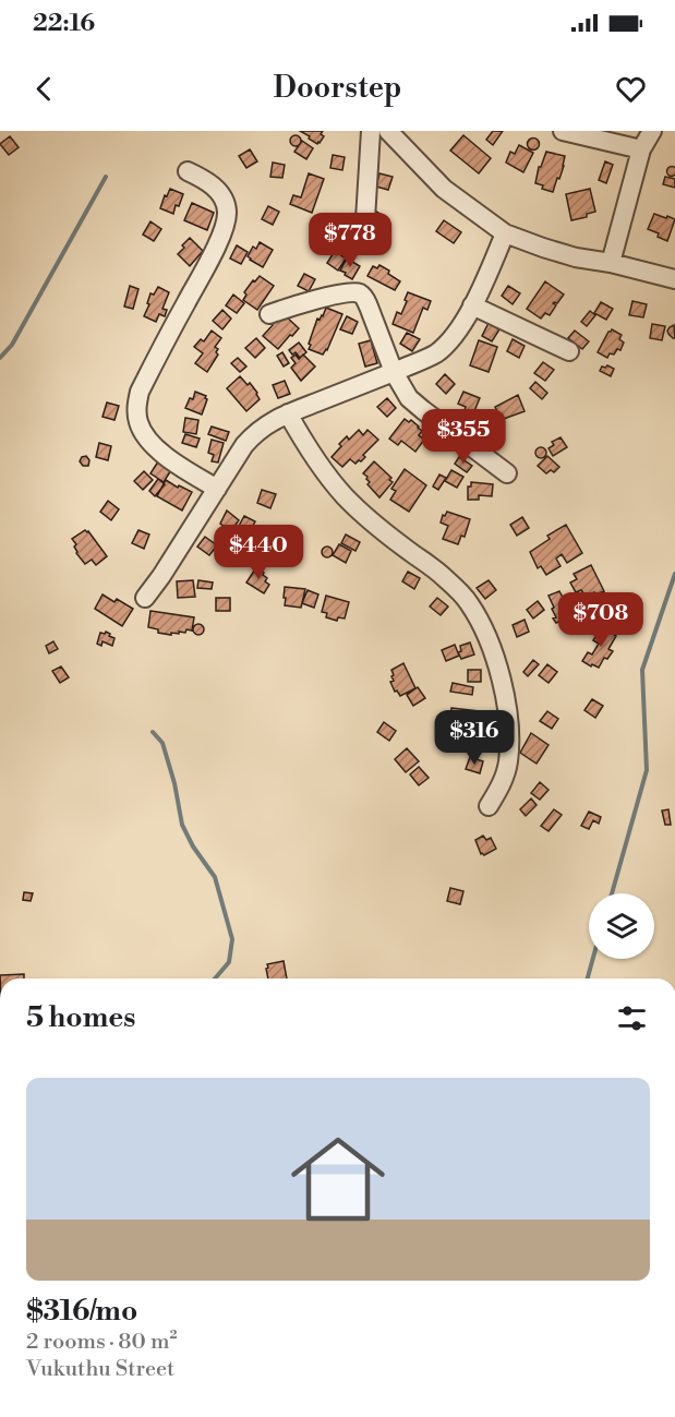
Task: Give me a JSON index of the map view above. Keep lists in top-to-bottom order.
{
  "page": {
    "status": "22:16",
    "header": "Doorstep",
    "price": [
      "$778",
      "$355",
      "$440",
      "$708",
      "$316"
    ],
    "heading": "5 homes",
    "list": [
      {
        "name": "$316/mo",
        "note": "2 rooms · 80 m² · Vukuthu Street"
      }
    ]
  }
}
